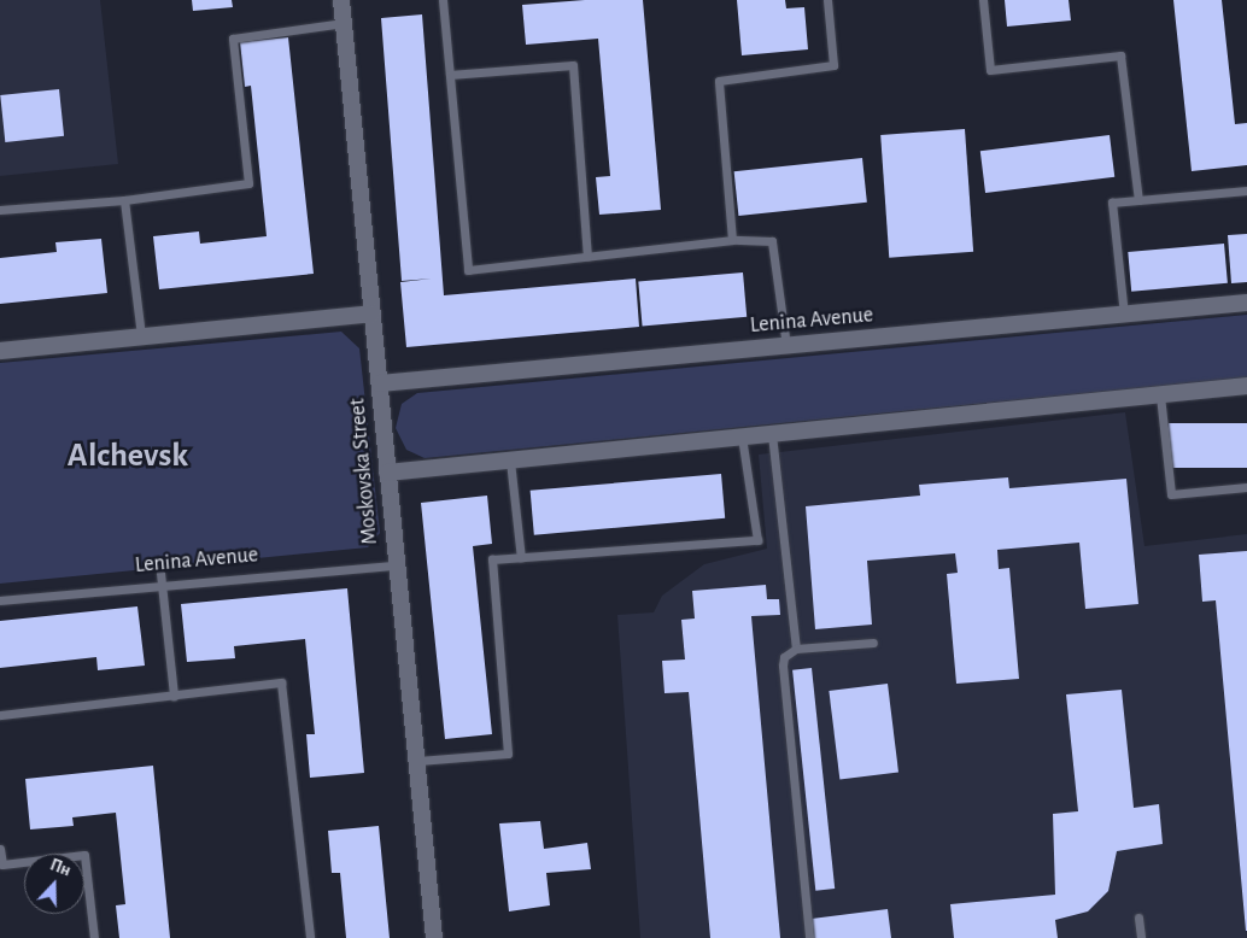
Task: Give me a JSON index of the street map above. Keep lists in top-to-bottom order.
{
  "streets": {
    "street": ["Lenina Avenue", "Moskovska Street"]
  },
  "crossings": [
    ["Lenina Avenue", "Moskovska Street"]
  ],
  "districts": ["Alchevsk"],
  "north": "top"
}
